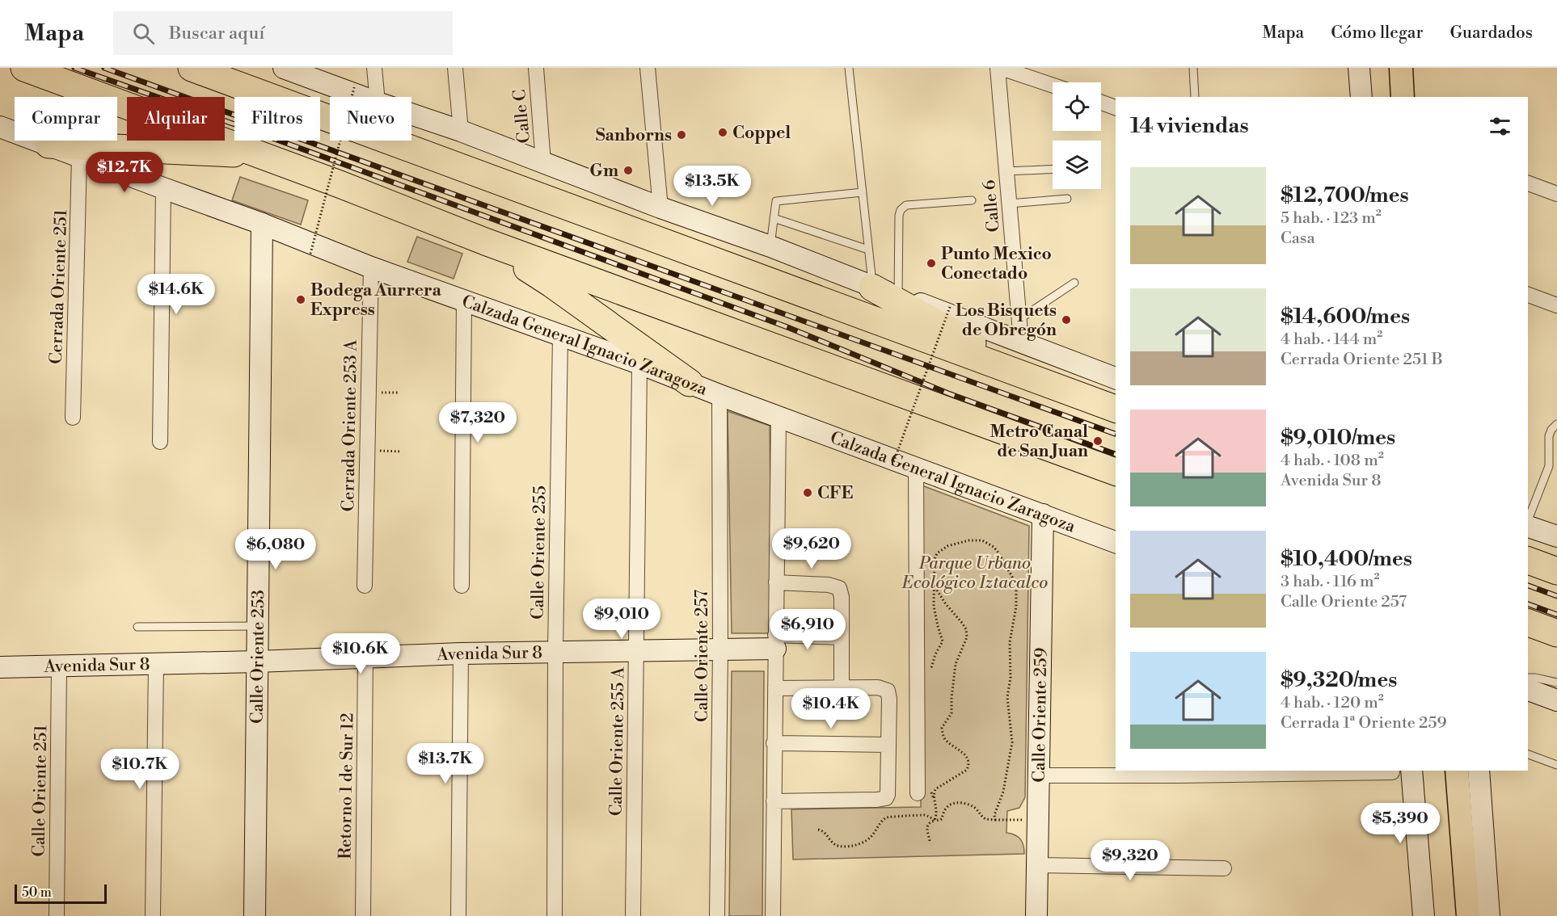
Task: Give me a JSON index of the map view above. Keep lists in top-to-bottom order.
{
  "streets": {
    "main road": [
      "Calzada General Ignacio Zaragoza",
      "Avenida Sur 8",
      "Calle Oriente 253",
      "Calle Oriente 259"
    ],
    "street": [
      "Calle C",
      "Calle 6",
      "Cerrada Oriente 251",
      "Cerrada Oriente 253 A",
      "Calle Oriente 255",
      "Calle Oriente 257",
      "Calle Oriente 255 A",
      "Retorno 1 de Sur 12",
      "Calle Oriente 251"
    ]
  },
  "crossings": [
    ["Cerrada Oriente 251", "Calzada General Ignacio Zaragoza"],
    ["Calzada General Ignacio Zaragoza", "Cerrada Oriente 253 A"],
    ["Calzada General Ignacio Zaragoza", "Calle Oriente 255"],
    ["Calzada General Ignacio Zaragoza", "Calle Oriente 257"],
    ["Calzada General Ignacio Zaragoza", "Calle Oriente 253"],
    ["Calzada General Ignacio Zaragoza", "Calle Oriente 259"],
    ["Calzada General Ignacio Zaragoza", "Calle Oriente 255 A"],
    ["Calle Oriente 255", "Avenida Sur 8"],
    ["Avenida Sur 8", "Calle Oriente 257"],
    ["Avenida Sur 8", "Calle Oriente 253"],
    ["Avenida Sur 8", "Calle Oriente 255 A"],
    ["Avenida Sur 8", "Retorno 1 de Sur 12"],
    ["Avenida Sur 8", "Calle Oriente 251"]
  ],
  "parks": ["Parque Urbano Ecológico Iztacalco"],
  "places": [
    "Coppel",
    "Sanborns",
    "Gm",
    "Punto Mexico Conectado",
    "Bodega Aurrera Express",
    "Los Bisquets de Obregón",
    "Metro Canal de San Juan",
    "CFE"
  ],
  "scale_bar": "50 m",
  "page": {
    "header": "Mapa",
    "search": "Buscar aquí",
    "nav": ["Mapa", "Cómo llegar", "Guardados"],
    "chip": [
      "Comprar",
      "Alquilar",
      "Filtros",
      "Nuevo"
    ],
    "heading": "14 viviendas",
    "price": [
      "$12.7K",
      "$13.5K",
      "$14.6K",
      "$7,320",
      "$9,620",
      "$6,080",
      "$9,010",
      "$6,910",
      "$10.6K",
      "$10.4K",
      "$13.7K",
      "$10.7K",
      "$5,390",
      "$9,320"
    ],
    "list": [
      {
        "name": "$12,700/mes",
        "note": "5 hab. · 123 m² · Casa"
      },
      {
        "name": "$14,600/mes",
        "note": "4 hab. · 144 m² · Cerrada Oriente 251 B"
      },
      {
        "name": "$9,010/mes",
        "note": "4 hab. · 108 m² · Avenida Sur 8"
      },
      {
        "name": "$10,400/mes",
        "note": "3 hab. · 116 m² · Calle Oriente 257"
      },
      {
        "name": "$9,320/mes",
        "note": "4 hab. · 120 m² · Cerrada 1ª Oriente 259"
      }
    ],
    "scale": "50 m"
  }
}
